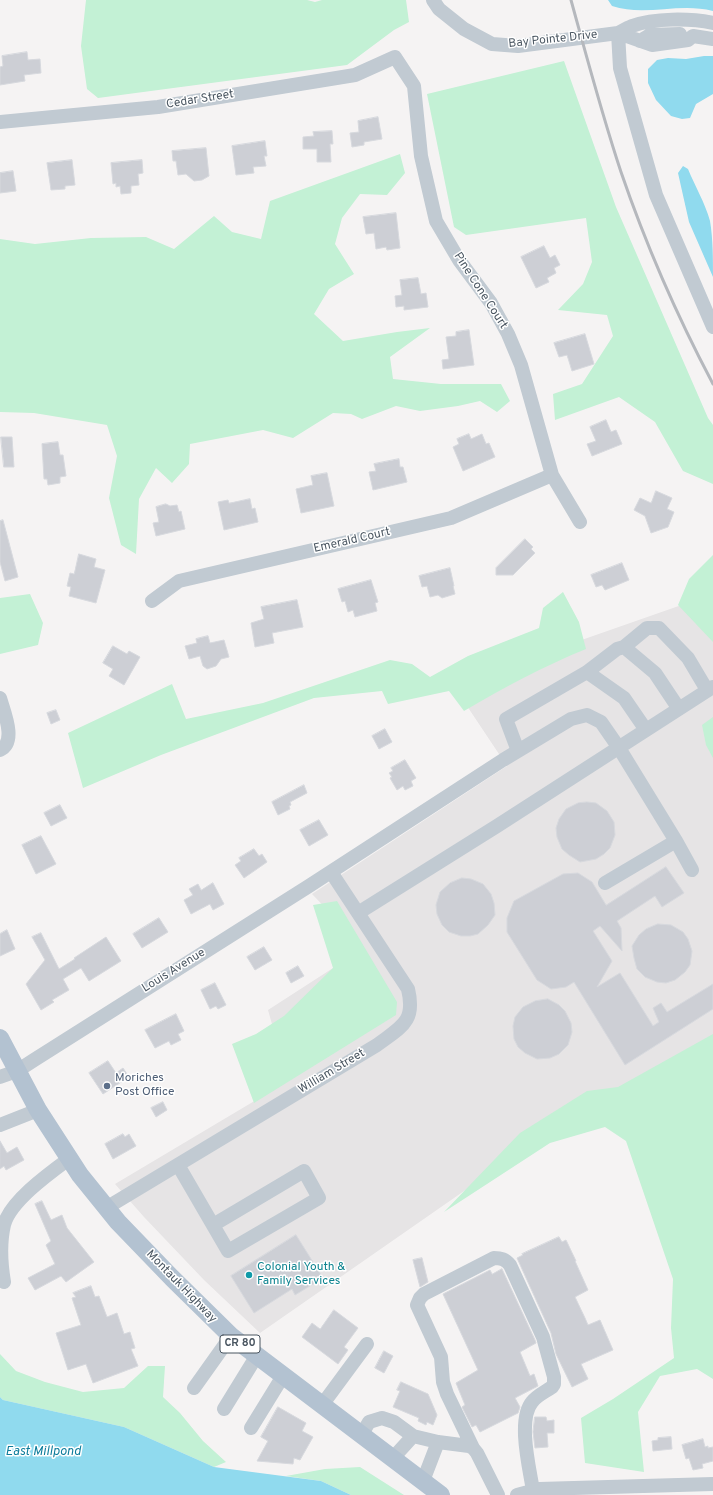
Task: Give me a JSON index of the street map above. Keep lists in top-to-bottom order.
{
  "streets": {
    "main road": ["Montauk Highway", "CR 80"],
    "street": [
      "Bay Pointe Drive",
      "Cedar Street",
      "Pine Cone Court",
      "Emerald Court",
      "Louis Avenue",
      "William Street"
    ]
  },
  "crossings": [
    ["Cedar Street", "Pine Cone Court"],
    ["Pine Cone Court", "Emerald Court"],
    ["Louis Avenue", "William Street"],
    ["Louis Avenue", "Montauk Highway"],
    ["William Street", "Montauk Highway"]
  ],
  "water": ["East Millpond"],
  "places": ["Moriches Post Office", "Colonial Youth & Family Services"]
}
